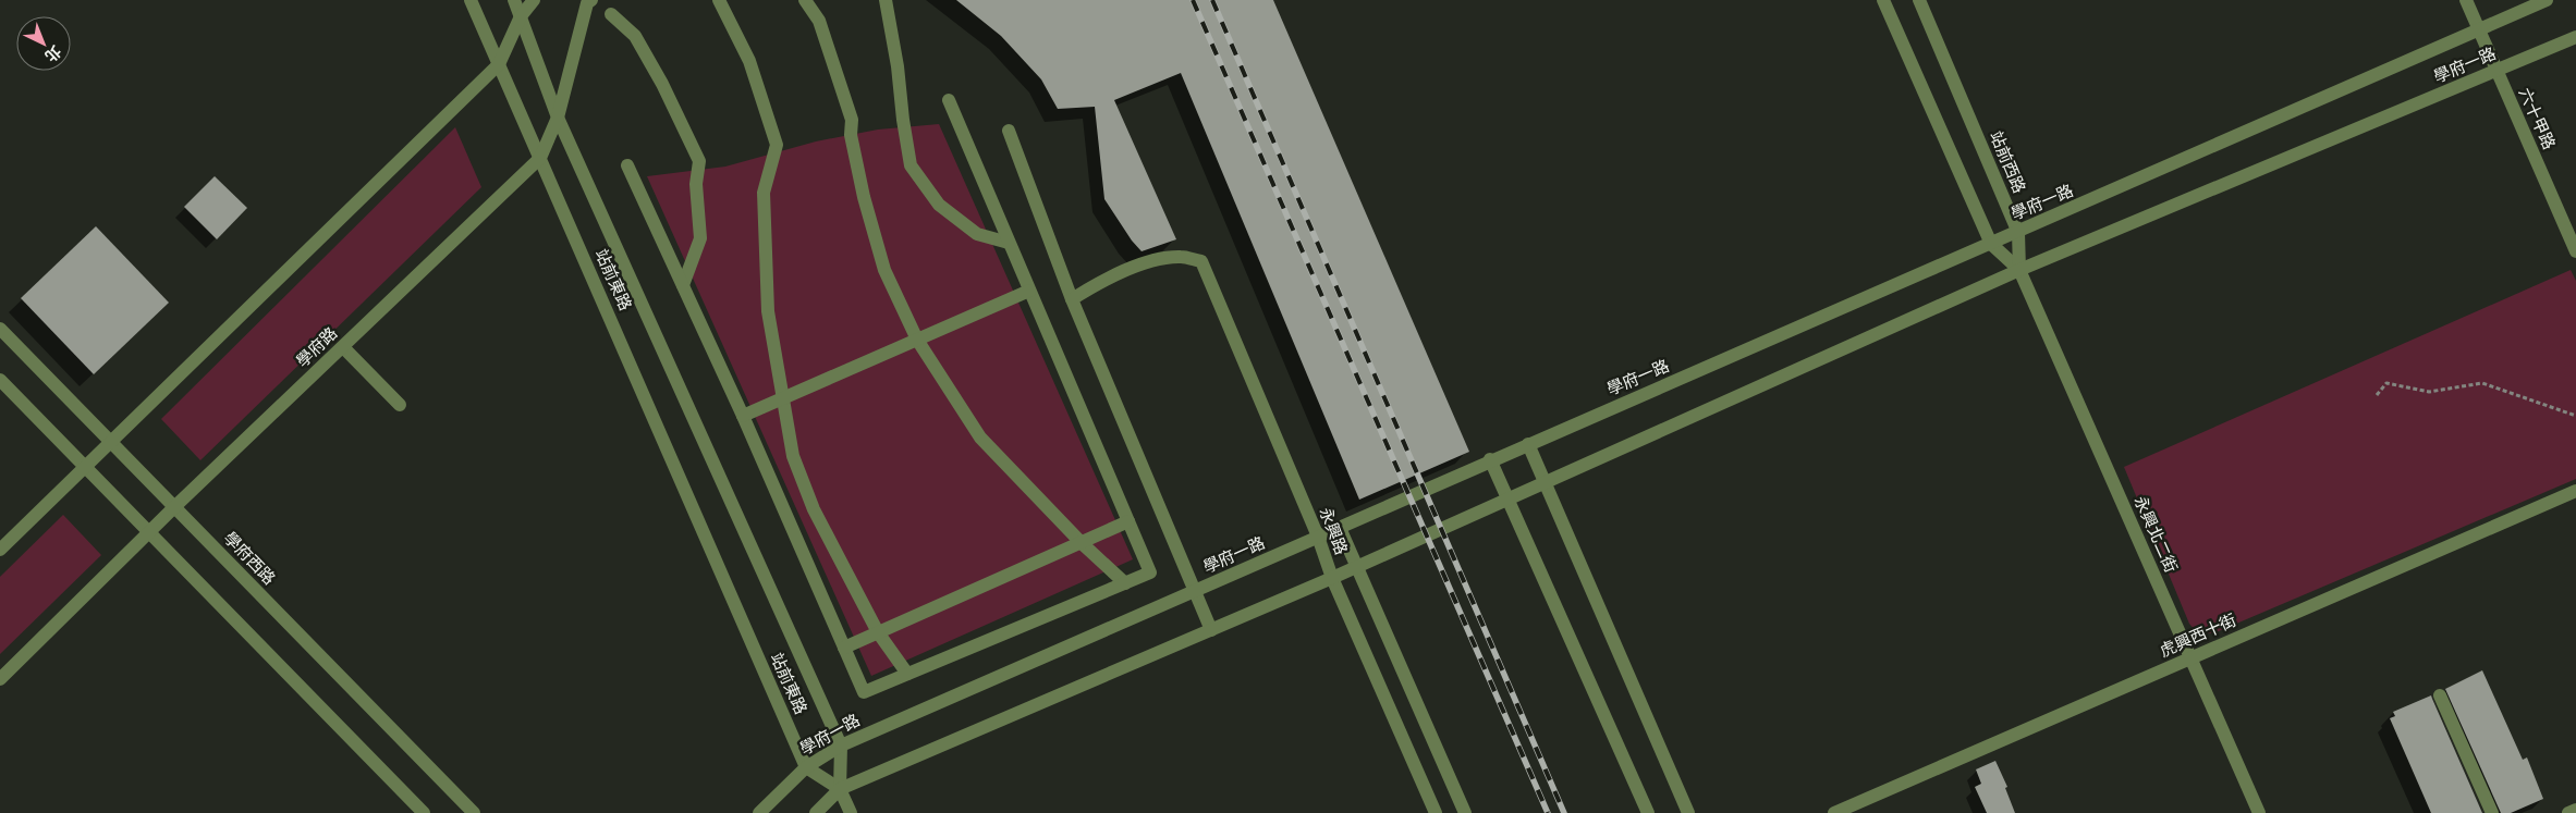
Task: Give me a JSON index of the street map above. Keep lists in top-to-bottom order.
{
  "streets": {
    "street": [
      "學府一路",
      "六十甲路",
      "站前西路",
      "站前東路",
      "學府路",
      "永興路",
      "永興北二街",
      "學府西路",
      "虎興西十街"
    ]
  },
  "crossings": [
    ["學府一路", "六十甲路"],
    ["學府一路", "站前西路"],
    ["學府一路", "站前東路"],
    ["學府一路", "永興路"],
    ["學府一路", "永興北二街"],
    ["站前西路", "永興北二街"],
    ["站前東路", "學府路"],
    ["學府路", "學府西路"],
    ["永興北二街", "虎興西十街"]
  ],
  "north": "bottom right"
}
